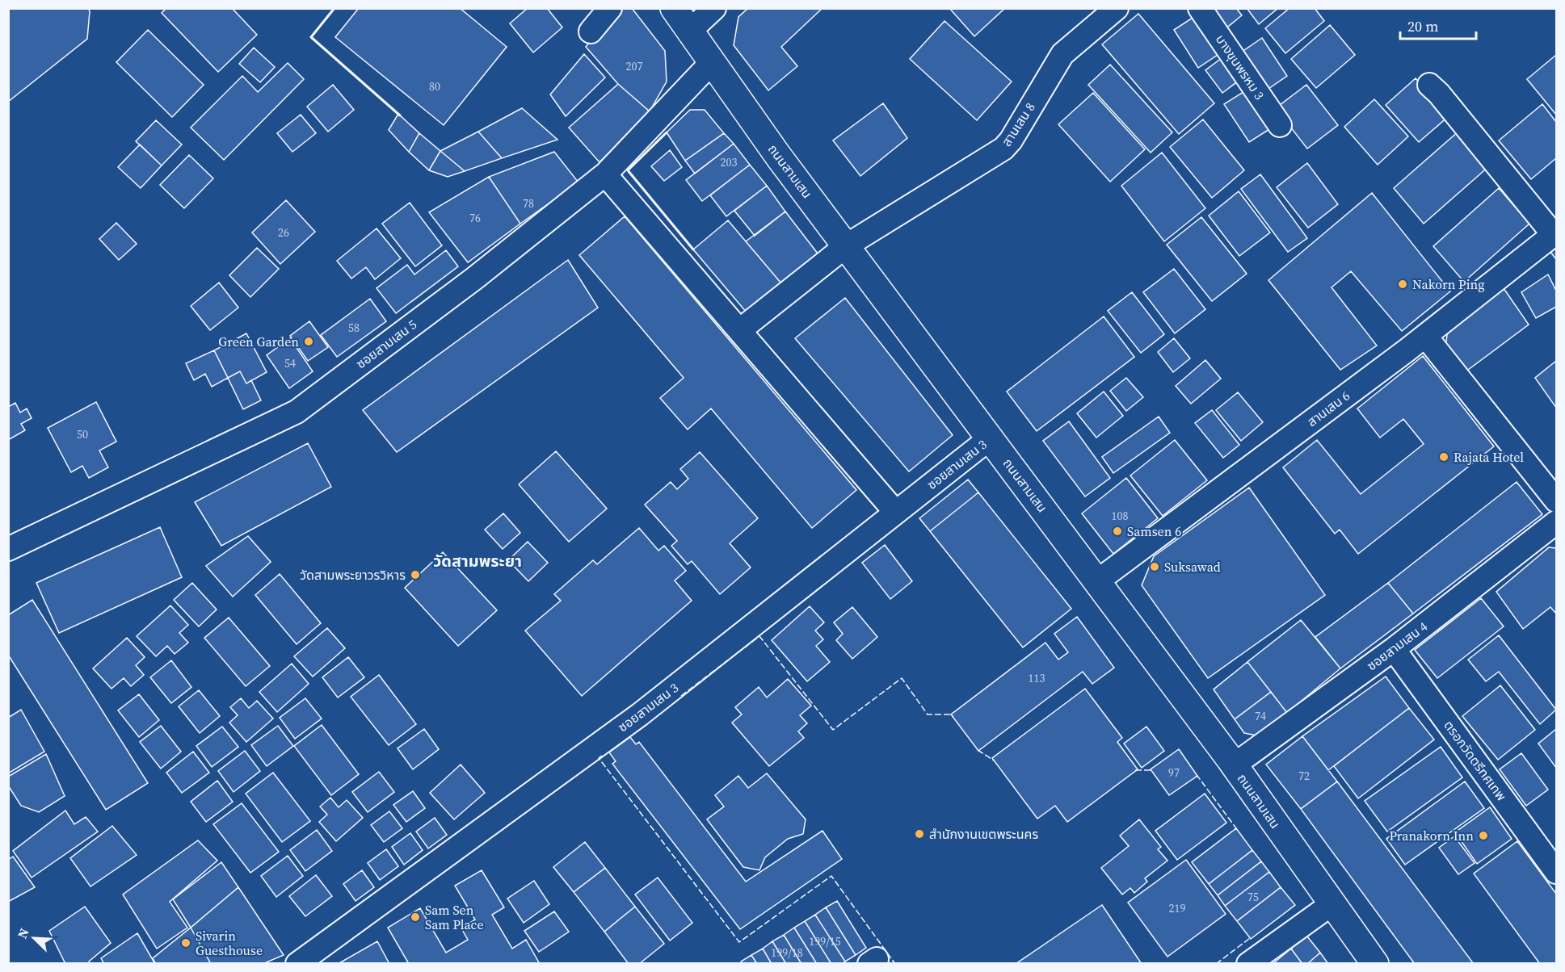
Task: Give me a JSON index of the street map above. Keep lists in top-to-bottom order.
{
  "streets": {
    "main road": ["ถนนสามเสน"],
    "street": [
      "บางขุนพรหม 3",
      "สานเสน 8",
      "ซอยสามเสน 5",
      "สานเสน 6",
      "ซอยสามเสน 3",
      "ซอยสามเสน 4",
      "ตรอกวัดตรีทศเทพ"
    ]
  },
  "crossings": [
    ["สานเสน 8", "ถนนสามเสน"],
    ["ถนนสามเสน", "ซอยสามเสน 5"],
    ["ถนนสามเสน", "สานเสน 6"],
    ["ถนนสามเสน", "ซอยสามเสน 3"],
    ["ถนนสามเสน", "ซอยสามเสน 4"],
    ["ซอยสามเสน 4", "ตรอกวัดตรีทศเทพ"]
  ],
  "districts": ["วัดสามพระยา"],
  "places": [
    "Nakorn Ping",
    "Green Garden",
    "Rajata Hotel",
    "Samsen 6",
    "Suksawad",
    "วัดสามพระยาวรวิหาร",
    "สำนักงานเขตพระนคร",
    "Pranakorn Inn",
    "Sam Sen Sam Place",
    "Sivarin Guesthouse"
  ],
  "house_numbers": [
    "207",
    "80",
    "203",
    "78",
    "76",
    "26",
    "58",
    "54",
    "50",
    "108",
    "113",
    "74",
    "97",
    "72",
    "75",
    "219",
    "199/15",
    "199/18"
  ],
  "scale_bar": "20 m",
  "north": "top left"
}
